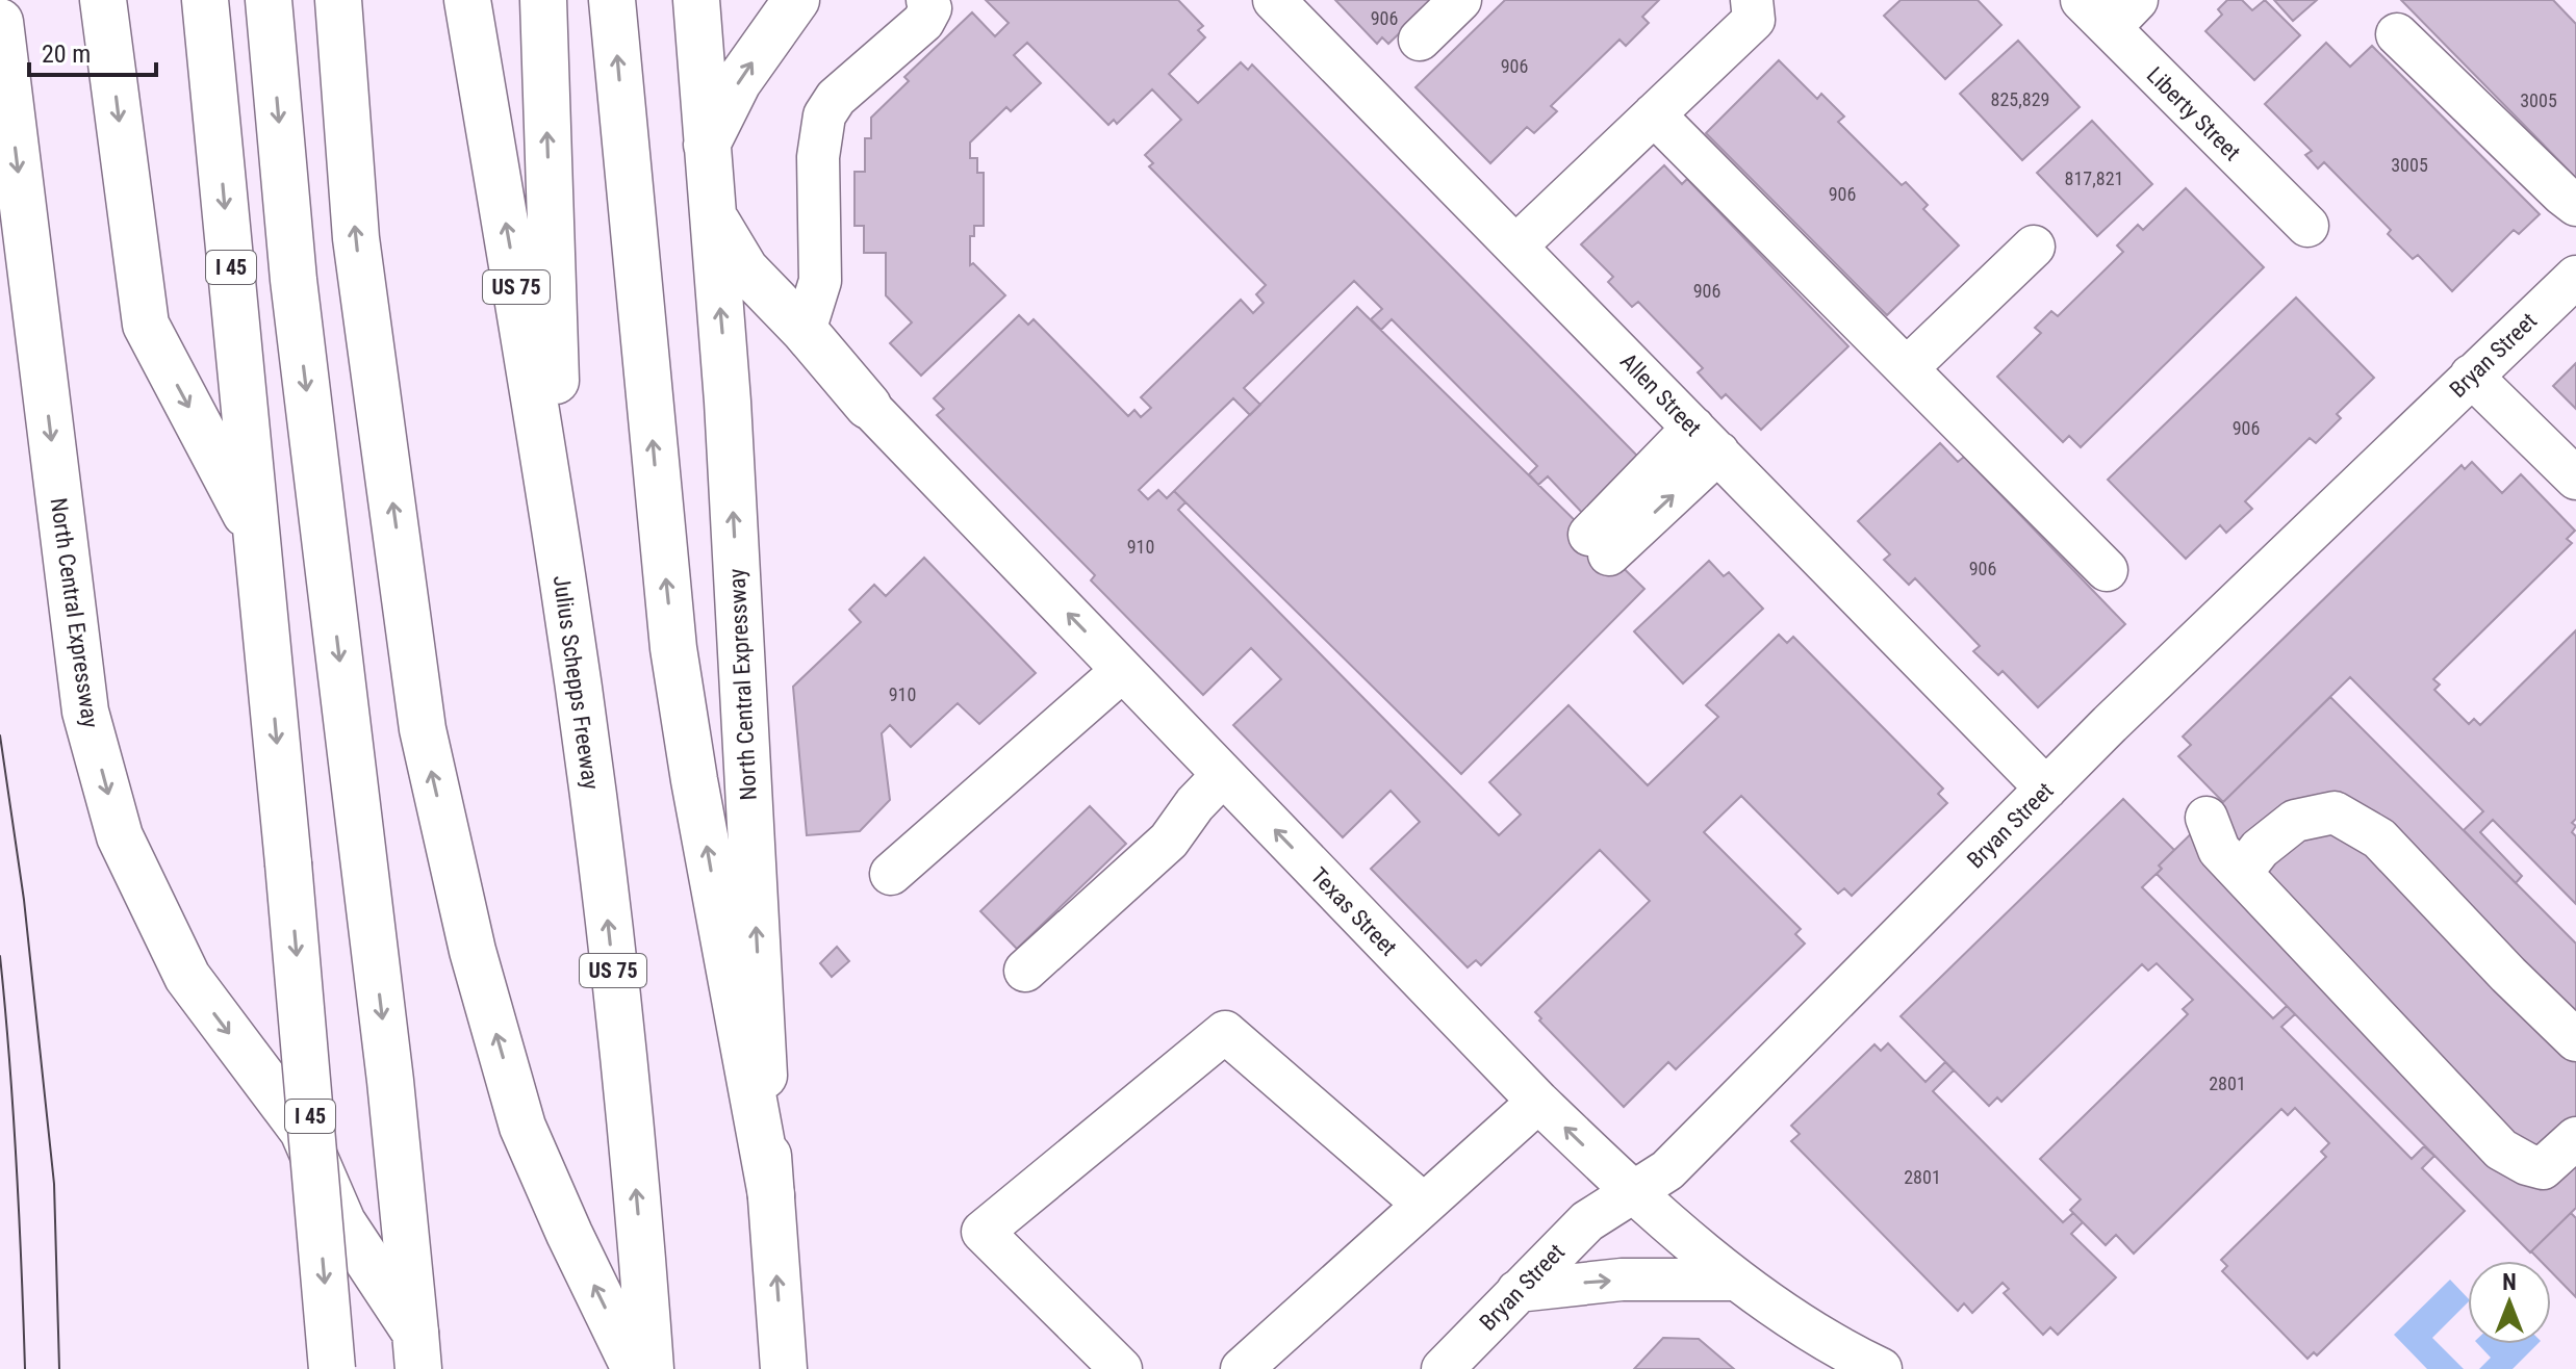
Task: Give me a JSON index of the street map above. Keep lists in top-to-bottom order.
{
  "streets": {
    "main road": [
      "I 45",
      "US 75",
      "North Central Expressway",
      "Julius Schepps Freeway"
    ],
    "street": [
      "Liberty Street",
      "Bryan Street",
      "Allen Street",
      "Texas Street"
    ]
  },
  "crossings": [
    ["Bryan Street", "Allen Street"],
    ["Bryan Street", "Texas Street"]
  ],
  "one_way": ["Texas Street"],
  "house_numbers": [
    "906",
    "906",
    "825,829",
    "3005",
    "3005",
    "817,821",
    "906",
    "906",
    "906",
    "910",
    "906",
    "910",
    "2801",
    "2801"
  ],
  "scale_bar": "20 m",
  "north": "top"
}
